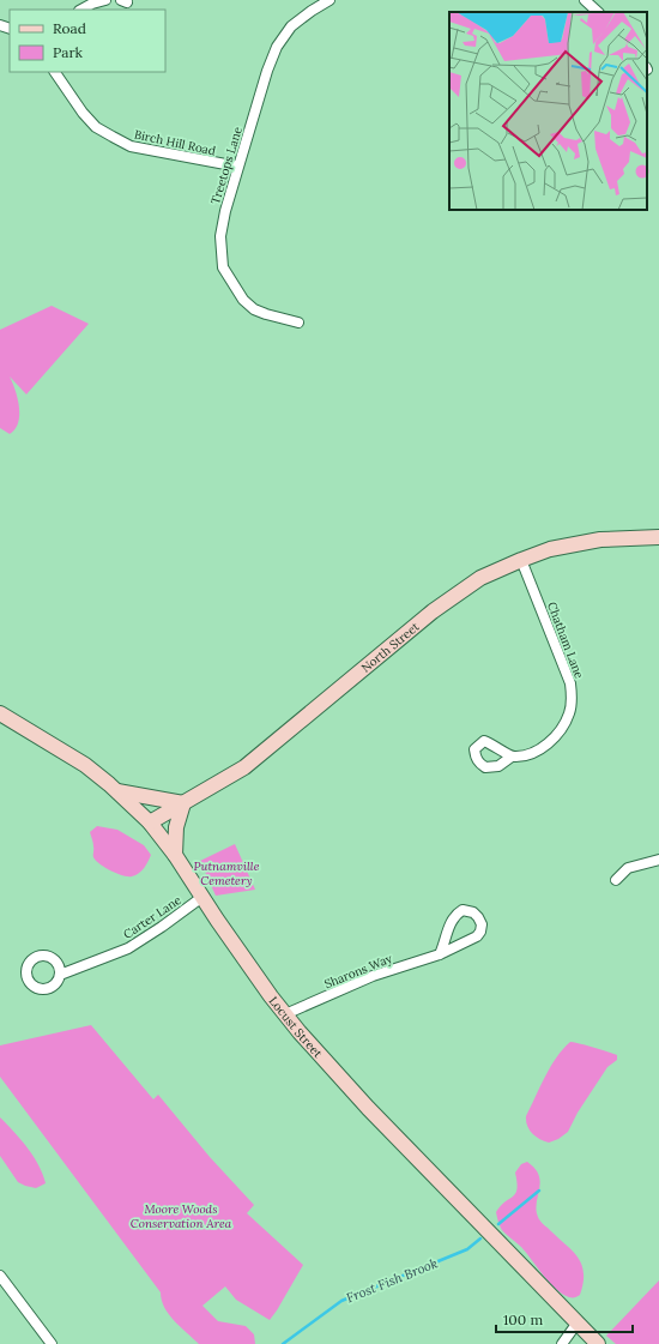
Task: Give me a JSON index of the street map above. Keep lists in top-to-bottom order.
{
  "streets": {
    "main road": ["North Street", "Locust Street"],
    "street": [
      "Birch Hill Road",
      "Treetops Lane",
      "Chatham Lane",
      "Carter Lane",
      "Sharons Way"
    ]
  },
  "crossings": [
    ["Birch Hill Road", "Treetops Lane"],
    ["Chatham Lane", "North Street"],
    ["North Street", "Locust Street"],
    ["Carter Lane", "Locust Street"],
    ["Sharons Way", "Locust Street"]
  ],
  "water": ["Frost Fish Brook"],
  "parks": ["Putnamville Cemetery", "Moore Woods Conservation Area"],
  "legend": ["Road", "Park"],
  "scale_bar": "100 m"
}
